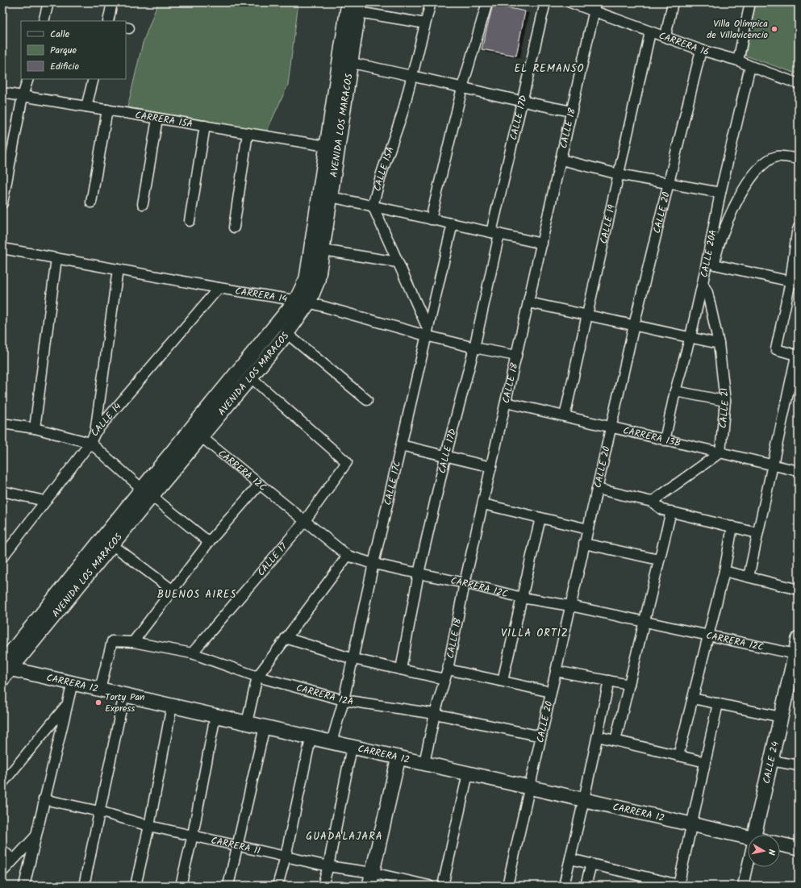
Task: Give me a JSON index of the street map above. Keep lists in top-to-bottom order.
{
  "streets": {
    "street": [
      "CARRERA 16",
      "CALLE 17D",
      "CARRERA 15A",
      "AVENIDA LOS MARACOS",
      "CALLE 18",
      "CALLE 15A",
      "CALLE 20",
      "CALLE 19",
      "CALLE 20A",
      "CARRERA 14",
      "CALLE 21",
      "CALLE 14",
      "CARRERA 13B",
      "CARRERA 12C",
      "CALLE 17C",
      "CALLE 17",
      "CARRERA 12",
      "CARRERA 12A",
      "CALLE 24",
      "CARRERA 11"
    ]
  },
  "crossings": [
    ["CARRERA 16", "CALLE 18"],
    ["CARRERA 16", "CALLE 20"],
    ["CARRERA 16", "CALLE 19"],
    ["CARRERA 16", "CALLE 20A"],
    ["CALLE 17D", "CARRERA 14"],
    ["CALLE 17D", "CARRERA 12C"],
    ["CARRERA 15A", "AVENIDA LOS MARACOS"],
    ["AVENIDA LOS MARACOS", "CARRERA 14"],
    ["AVENIDA LOS MARACOS", "CARRERA 12C"],
    ["AVENIDA LOS MARACOS", "CALLE 17"],
    ["AVENIDA LOS MARACOS", "CARRERA 12"],
    ["CALLE 18", "CARRERA 14"],
    ["CALLE 18", "CARRERA 13B"],
    ["CALLE 18", "CARRERA 12C"],
    ["CALLE 18", "CARRERA 12"],
    ["CALLE 18", "CARRERA 12A"],
    ["CALLE 20", "CARRERA 13B"],
    ["CALLE 20", "CARRERA 12C"],
    ["CALLE 20", "CARRERA 12"],
    ["CALLE 20", "CARRERA 12A"],
    ["CALLE 19", "CARRERA 13B"],
    ["CALLE 20A", "CALLE 21"],
    ["CALLE 20A", "CARRERA 13B"],
    ["CARRERA 14", "CALLE 14"],
    ["CARRERA 14", "CALLE 17C"],
    ["CALLE 21", "CARRERA 13B"],
    ["CARRERA 12C", "CALLE 17C"],
    ["CARRERA 12C", "CALLE 17"],
    ["CARRERA 12C", "CALLE 24"],
    ["CALLE 17C", "CARRERA 12"],
    ["CALLE 17C", "CARRERA 12A"],
    ["CALLE 17", "CARRERA 12A"],
    ["CARRERA 12", "CARRERA 12A"]
  ],
  "districts": [
    "EL REMANSO",
    "BUENOS AIRES",
    "VILLA ORTIZ",
    "GUADALAJARA"
  ],
  "places": ["Villa Olímpica de Villavicencio", "Torty Pan Express"],
  "legend": ["Calle", "Parque", "Edificio"],
  "north": "right"
}
